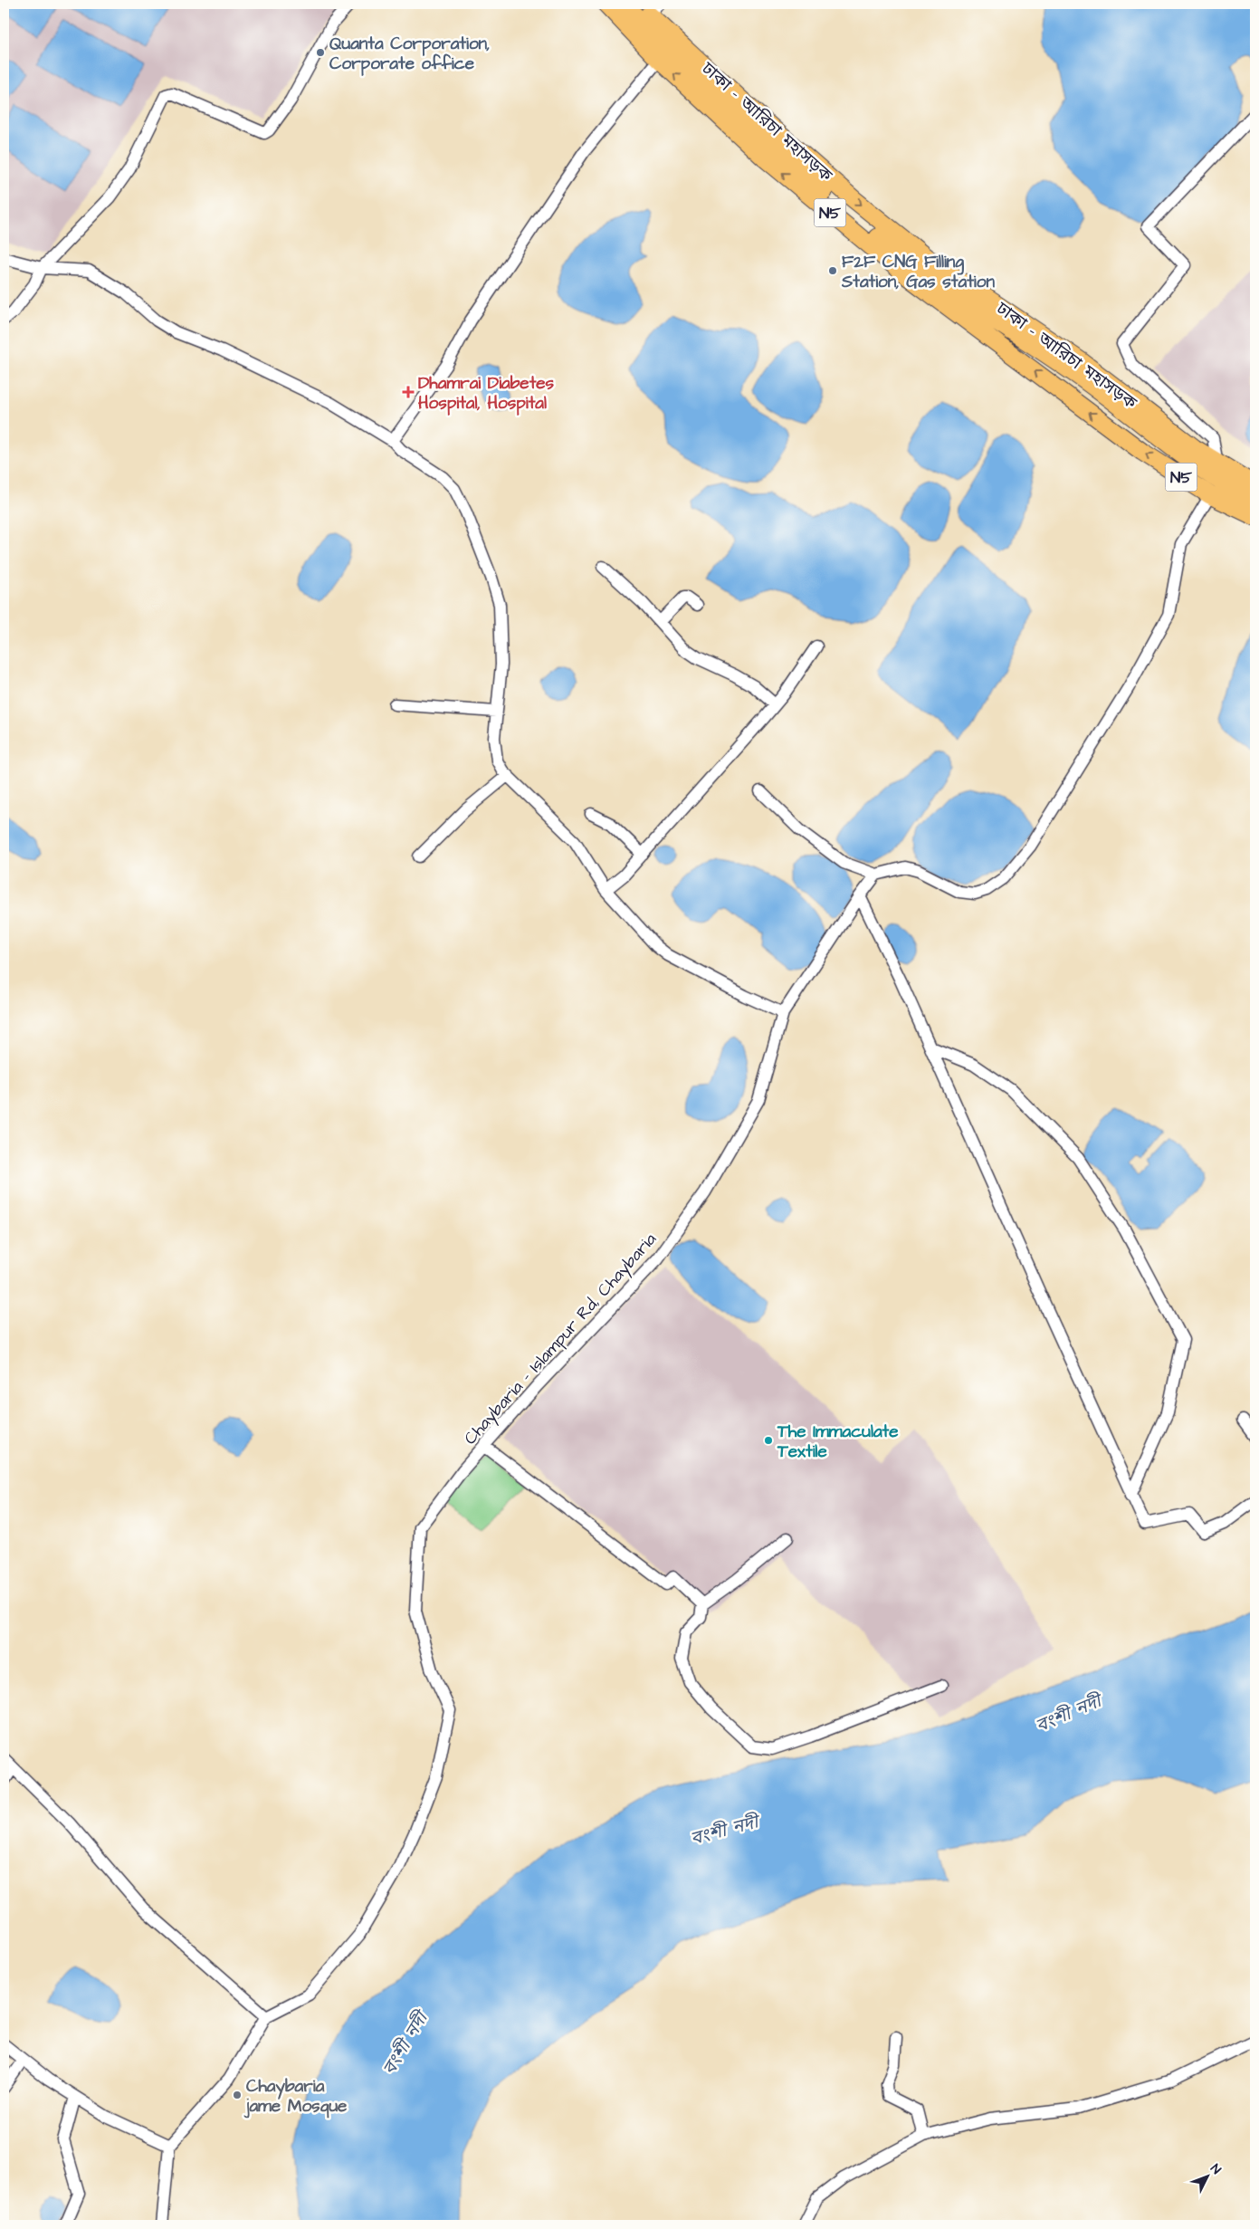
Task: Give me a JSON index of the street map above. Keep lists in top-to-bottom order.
{
  "streets": {
    "highway": ["ঢাকা - আরিচা মহাসড়ক", "N5"],
    "street": ["Chaybaria - Islampur Rd, Chaybaria"]
  },
  "crossings": [
    ["ঢাকা - আরিচা মহাসড়ক", "N5"]
  ],
  "water": ["বংশী নদী"],
  "places": {
    "other": [
      "Quanta Corporation, Corporate office",
      "F2F CNG Filling Station, Gas station",
      "The Immaculate Textile",
      "Chaybaria jame Mosque"
    ],
    "health": ["Dhamrai Diabetes Hospital, Hospital"]
  },
  "north": "top right"
}
